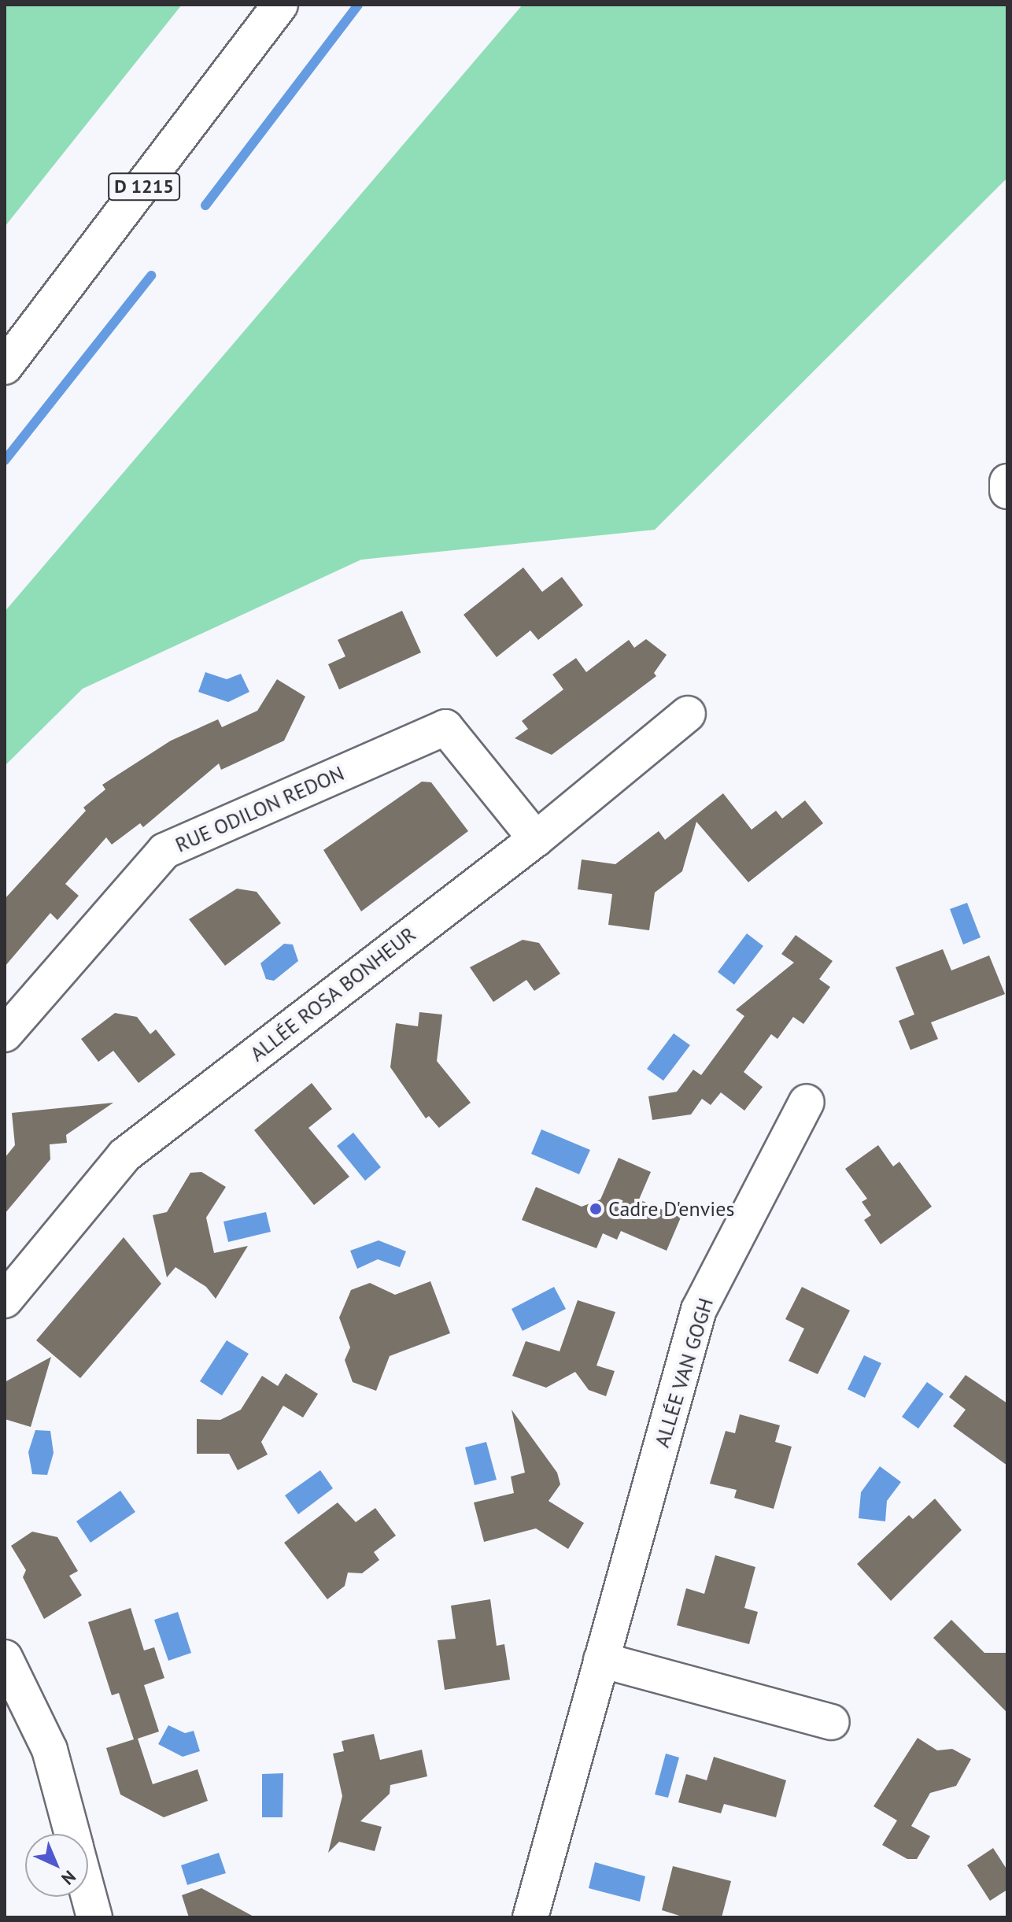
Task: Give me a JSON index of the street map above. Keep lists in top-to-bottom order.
{
  "streets": {
    "street": [
      "D 1215",
      "RUE ODILON REDON",
      "ALLÉE ROSA BONHEUR",
      "ALLÉE VAN GOGH"
    ]
  },
  "crossings": [
    ["RUE ODILON REDON", "ALLÉE ROSA BONHEUR"]
  ],
  "places": ["Cadre D'envies"],
  "north": "bottom right"
}
